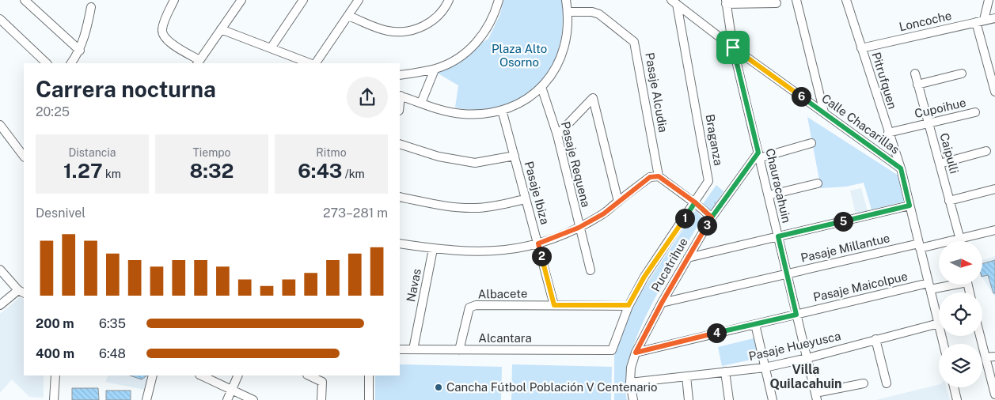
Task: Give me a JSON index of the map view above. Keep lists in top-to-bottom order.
{
  "streets": {
    "street": [
      "Loncoche",
      "Pitrufquen",
      "Pasaje Alcudia",
      "Cupoihue",
      "Calle Chacarillas",
      "Braganza",
      "Caipulli",
      "Pasaje Requena",
      "Chauracahuin",
      "Pasaje Ibiza",
      "Pasaje Millantue",
      "Pucatrihue",
      "Navas",
      "Pasaje Maicolpue",
      "Albacete",
      "Alcantara",
      "Pasaje Hueyusca"
    ]
  },
  "crossings": [
    ["Loncoche", "Pitrufquen"],
    ["Pitrufquen", "Cupoihue"],
    ["Pitrufquen", "Calle Chacarillas"],
    ["Cupoihue", "Caipulli"],
    ["Calle Chacarillas", "Braganza"],
    ["Calle Chacarillas", "Chauracahuin"],
    ["Calle Chacarillas", "Pasaje Millantue"],
    ["Calle Chacarillas", "Pasaje Maicolpue"],
    ["Calle Chacarillas", "Pasaje Hueyusca"],
    ["Braganza", "Albacete"],
    ["Braganza", "Alcantara"],
    ["Caipulli", "Pasaje Millantue"],
    ["Chauracahuin", "Pasaje Millantue"],
    ["Chauracahuin", "Pucatrihue"],
    ["Chauracahuin", "Pasaje Maicolpue"],
    ["Chauracahuin", "Pasaje Hueyusca"],
    ["Pasaje Ibiza", "Albacete"],
    ["Pasaje Millantue", "Pucatrihue"],
    ["Pucatrihue", "Pasaje Maicolpue"],
    ["Pucatrihue", "Pasaje Hueyusca"],
    ["Navas", "Alcantara"],
    ["Albacete", "Alcantara"]
  ],
  "districts": ["Villa Quilacahuin"],
  "parks": ["Plaza Alto Osorno"],
  "places": ["Cancha Fútbol Población V Centenario"],
  "north": "right",
  "page": {
    "heading": ["Carrera nocturna", "20:25"],
    "pins": [
      "6",
      "1",
      "5",
      "3",
      "2",
      "4"
    ],
    "stats": [
      ["Distancia", "1.27 km"],
      ["Tiempo", "8:32"],
      ["Ritmo", "6:43 /km"]
    ],
    "chart": ["Desnivel", "273–281 m"],
    "list": [
      {
        "name": "200 m",
        "note": "6:35"
      },
      {
        "name": "400 m",
        "note": "6:48"
      }
    ]
  }
}
